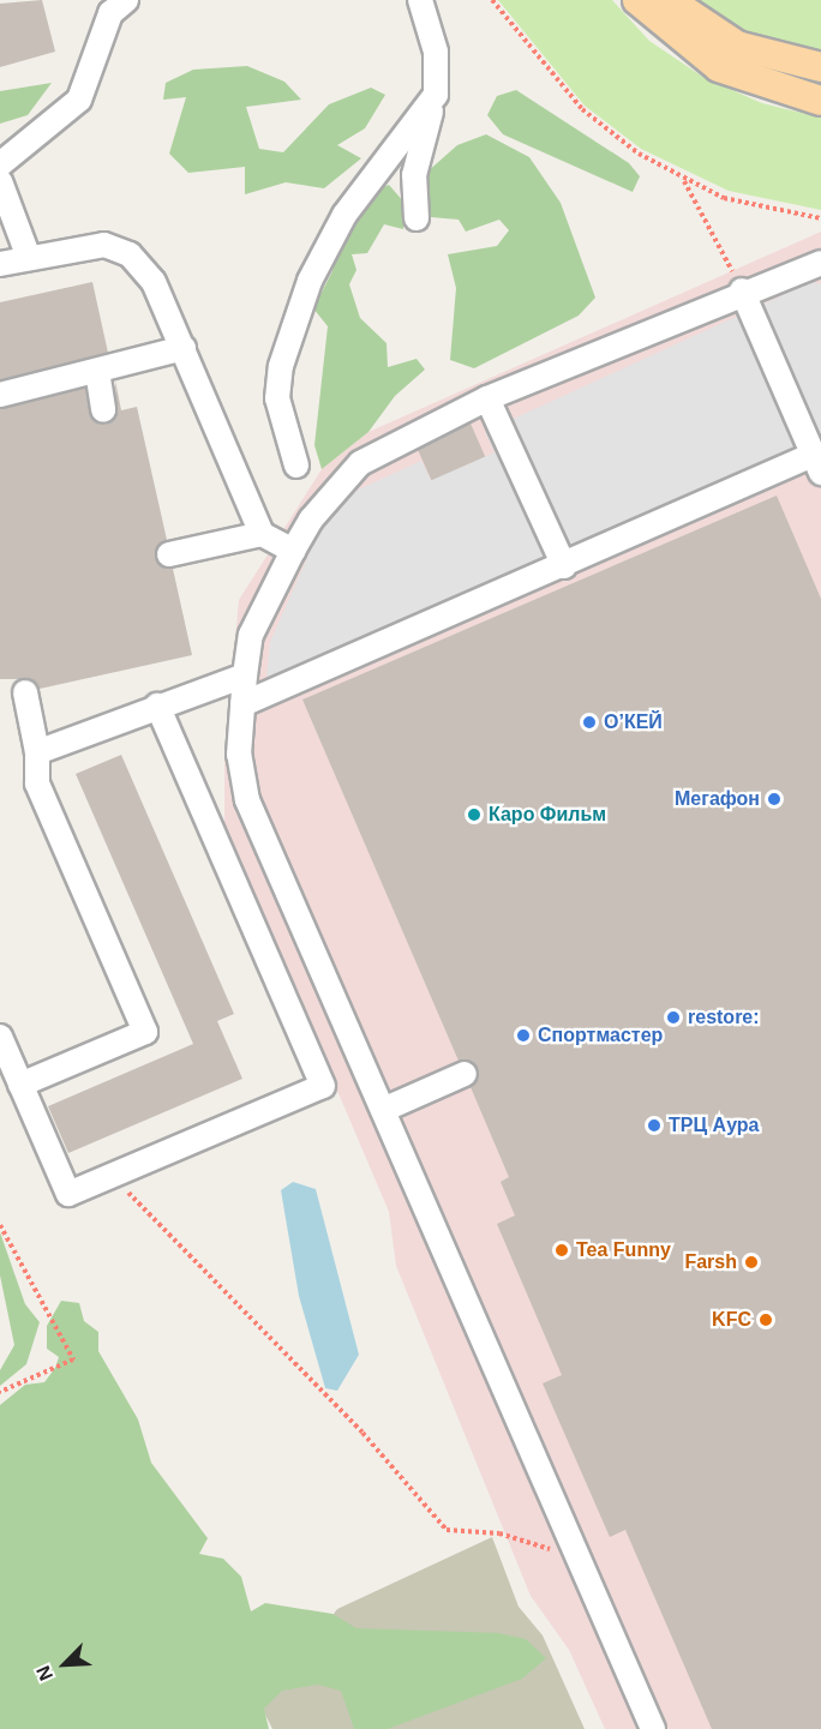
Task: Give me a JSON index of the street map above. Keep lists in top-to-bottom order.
{
  "places": [
    "О’КЕЙ",
    "Мегафон",
    "Каро Фильм",
    "restore:",
    "Спортмастер",
    "ТРЦ Аура",
    "Tea Funny",
    "Farsh",
    "KFC"
  ],
  "north": "bottom left"
}
